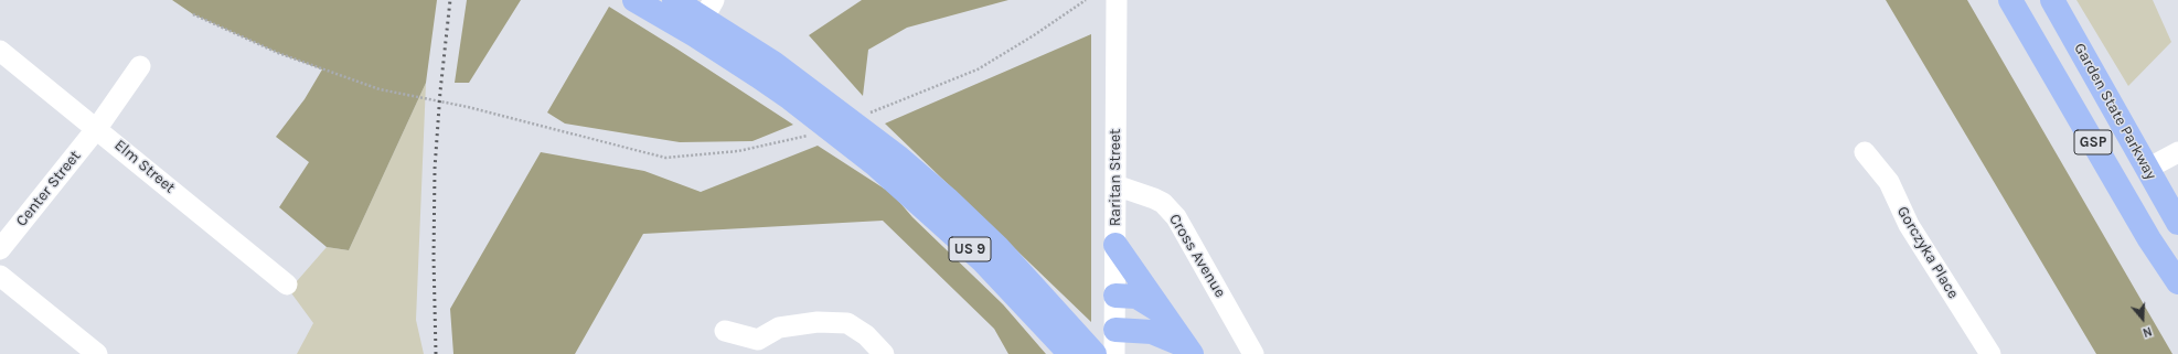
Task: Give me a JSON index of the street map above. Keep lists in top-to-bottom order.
{
  "streets": {
    "highway": ["Garden State Parkway", "GSP", "US 9"],
    "street": [
      "Elm Street",
      "Raritan Street",
      "Center Street",
      "Gorczyka Place",
      "Cross Avenue"
    ]
  },
  "crossings": [
    ["Elm Street", "Center Street"],
    ["Raritan Street", "Cross Avenue"]
  ],
  "north": "bottom"
}
